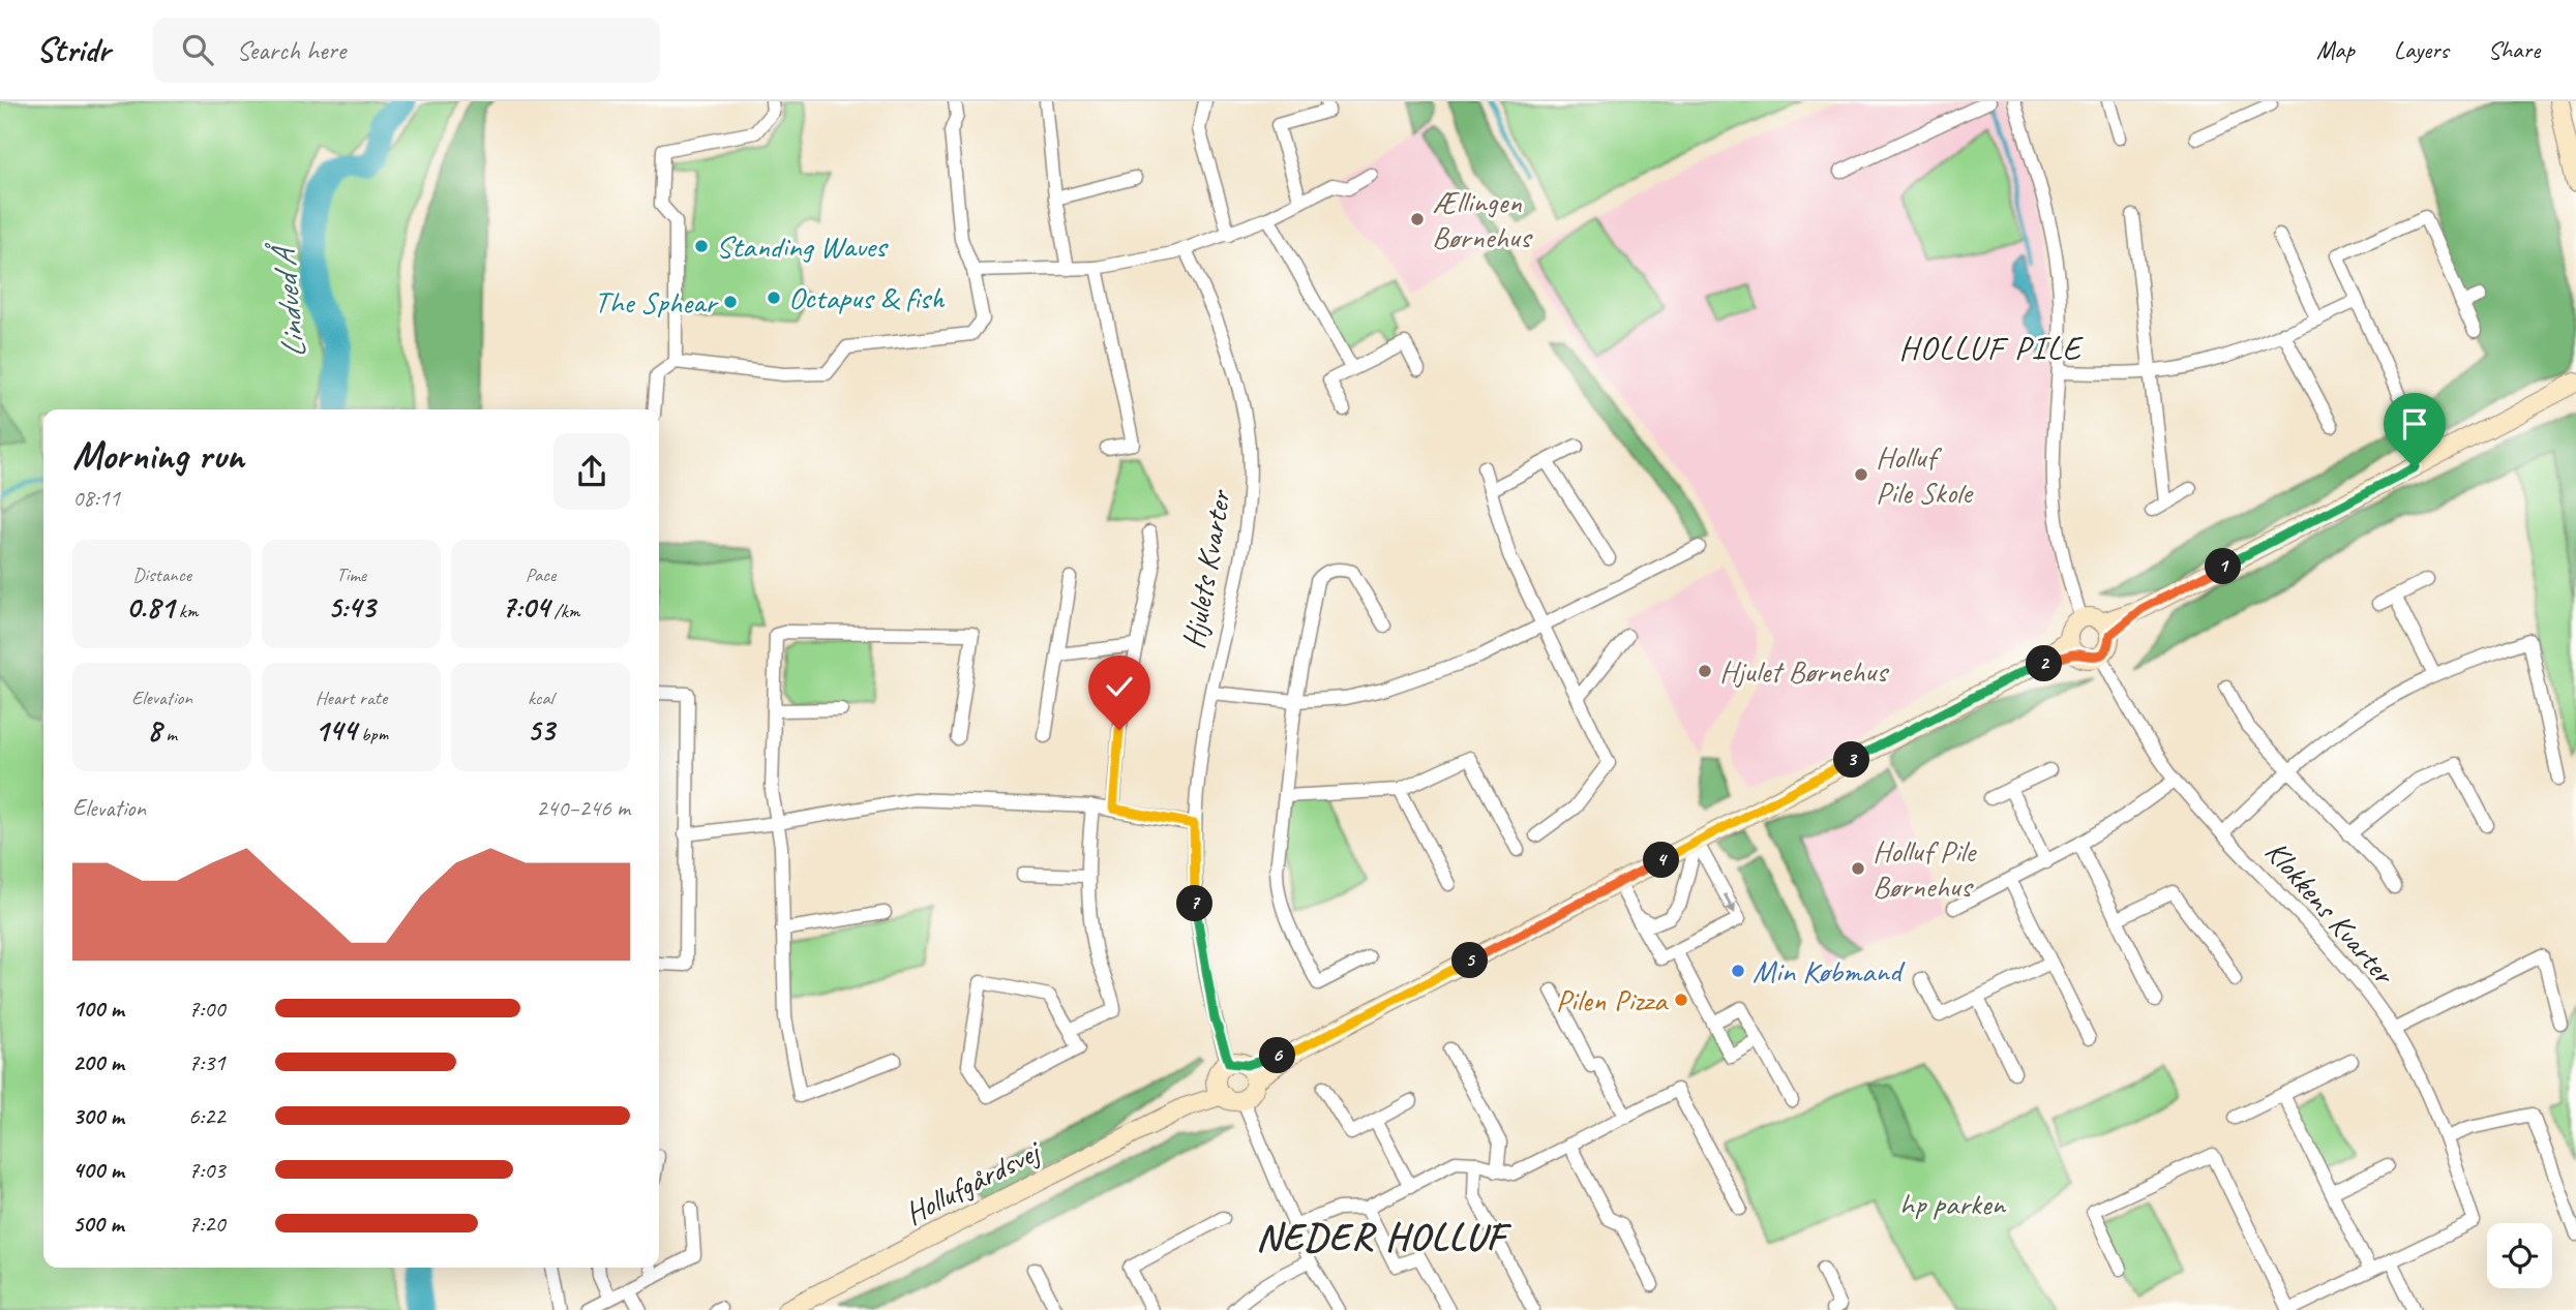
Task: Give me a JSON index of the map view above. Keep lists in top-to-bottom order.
{
  "streets": {
    "street": ["Hjulets Kvarter", "Klokkens Kvarter", "Hollufgårdsvej"]
  },
  "crossings": [
    ["Hjulets Kvarter", "Hollufgårdsvej"]
  ],
  "districts": ["HOLLUF PILE", "NEDER HOLLUF"],
  "water": ["Lindved Å"],
  "parks": ["hp parken"],
  "places": [
    "Ællingen Børnehus",
    "Standing Waves",
    "Octapus & fish",
    "The Sphear",
    "Holluf Pile Skole",
    "Hjulet Børnehus",
    "Holluf Pile Børnehus",
    "Min Købmand",
    "Pilen Pizza"
  ],
  "page": {
    "header": "Stridr",
    "search": "Search here",
    "nav": ["Map", "Layers", "Share"],
    "heading": ["Morning run", "08:11"],
    "stats": [
      ["Distance", "0.81 km"],
      ["Time", "5:43"],
      ["Pace", "7:04 /km"],
      ["Elevation", "8 m"],
      ["Heart rate", "144 bpm"],
      ["kcal", "53"]
    ],
    "pins": [
      "1",
      "2",
      "3",
      "4",
      "7",
      "5",
      "6"
    ],
    "chart": ["Elevation", "240–246 m"],
    "list": [
      {
        "name": "100 m",
        "note": "7:00"
      },
      {
        "name": "200 m",
        "note": "7:31"
      },
      {
        "name": "300 m",
        "note": "6:22"
      },
      {
        "name": "400 m",
        "note": "7:03"
      },
      {
        "name": "500 m",
        "note": "7:20"
      }
    ]
  }
}
